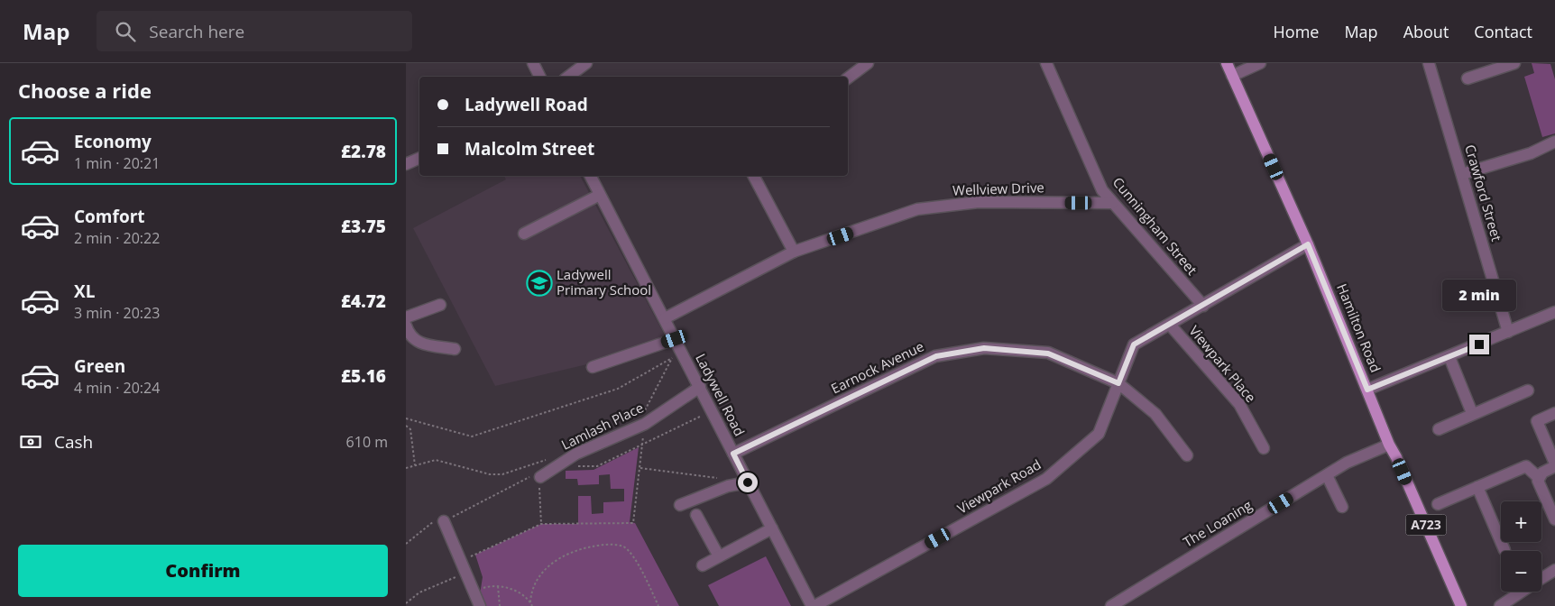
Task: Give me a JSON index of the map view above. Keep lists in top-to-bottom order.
{
  "streets": {
    "main road": ["Hamilton Road", "A723"],
    "street": [
      "Wellview Drive",
      "Crawford Street",
      "Cunningham Street",
      "Viewpark Place",
      "Earnock Avenue",
      "Ladywell Road",
      "Lamlash Place",
      "Viewpark Road",
      "The Loaning"
    ]
  },
  "crossings": [
    ["Wellview Drive", "Cunningham Street"],
    ["Wellview Drive", "Ladywell Road"],
    ["Cunningham Street", "Viewpark Road"],
    ["Hamilton Road", "Viewpark Road"],
    ["Hamilton Road", "The Loaning"],
    ["Viewpark Place", "Viewpark Road"],
    ["Earnock Avenue", "Ladywell Road"],
    ["Earnock Avenue", "Viewpark Road"],
    ["Ladywell Road", "Lamlash Place"],
    ["Ladywell Road", "Viewpark Road"]
  ],
  "places": {
    "school or university": ["Ladywell Primary School"]
  },
  "page": {
    "header": "Map",
    "search": "Search here",
    "nav": [
      "Home",
      "Map",
      "About",
      "Contact"
    ],
    "heading": "Choose a ride",
    "banner": ["Ladywell Road", "Malcolm Street"],
    "list": [
      {
        "name": "Economy",
        "note": "1 min · 20:21",
        "value": "£2.78"
      },
      {
        "name": "Comfort",
        "note": "2 min · 20:22",
        "value": "£3.75"
      },
      {
        "name": "XL",
        "note": "3 min · 20:23",
        "value": "£4.72"
      },
      {
        "name": "Green",
        "note": "4 min · 20:24",
        "value": "£5.16"
      }
    ],
    "bubble": "2 min",
    "pay": ["Cash", "610 m"],
    "map_buttons": ["+", "−"],
    "buttons": "Confirm"
  }
}
